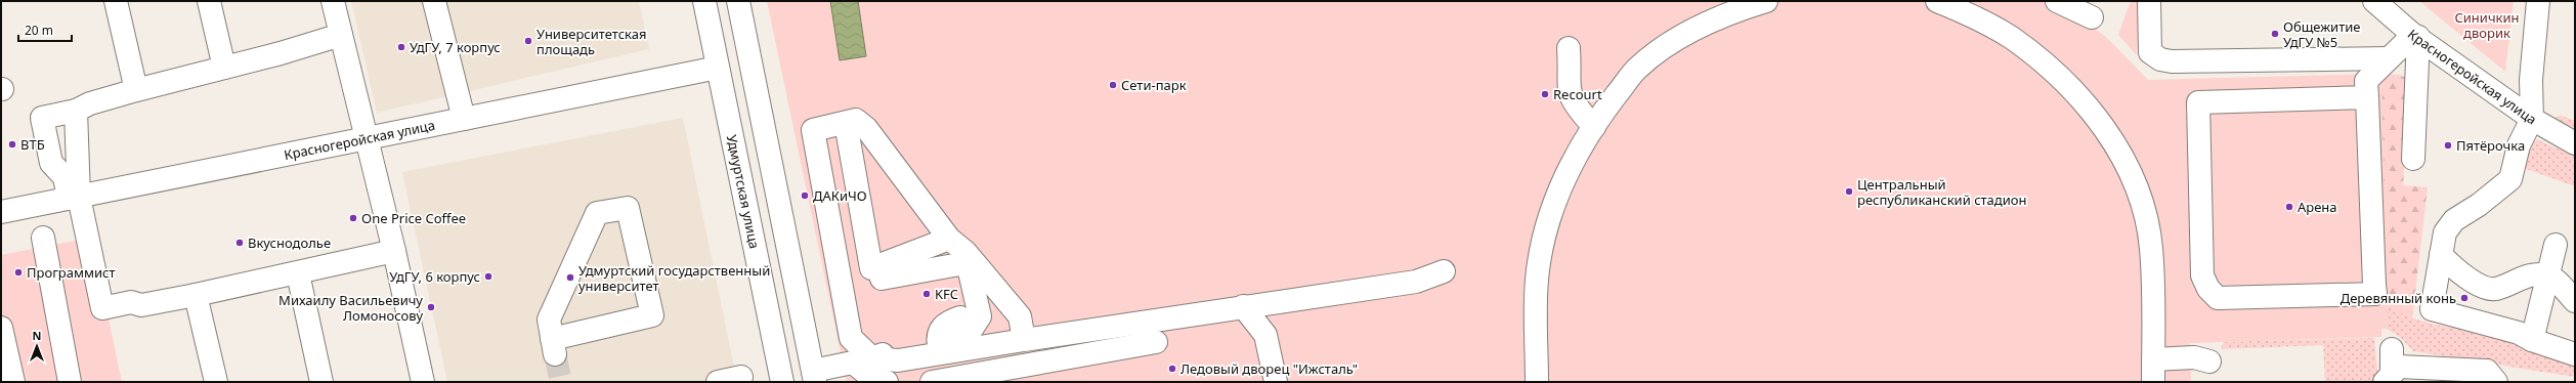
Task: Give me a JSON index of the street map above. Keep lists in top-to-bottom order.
{
  "streets": {
    "street": ["Красногеройская улица", "Удмуртская улица"]
  },
  "crossings": [
    ["Красногеройская улица", "Удмуртская улица"]
  ],
  "parks": ["Синичкин дворик"],
  "places": [
    "Общежитие УдГУ №5",
    "Университетская площадь",
    "УдГУ, 7 корпус",
    "Сети-парк",
    "Recourt",
    "ВТБ",
    "Пятёрочка",
    "Центральный республиканский стадион",
    "ДАКиЧО",
    "Арена",
    "One Price Coffee",
    "Вкуснодолье",
    "Программист",
    "УдГУ, 6 корпус",
    "Удмуртский государственный университет",
    "KFC",
    "Деревянный конь",
    "Михаилу Васильевичу Ломоносову",
    "Ледовый дворец \"Ижсталь\""
  ],
  "scale_bar": "20 m",
  "north": "top"
}
